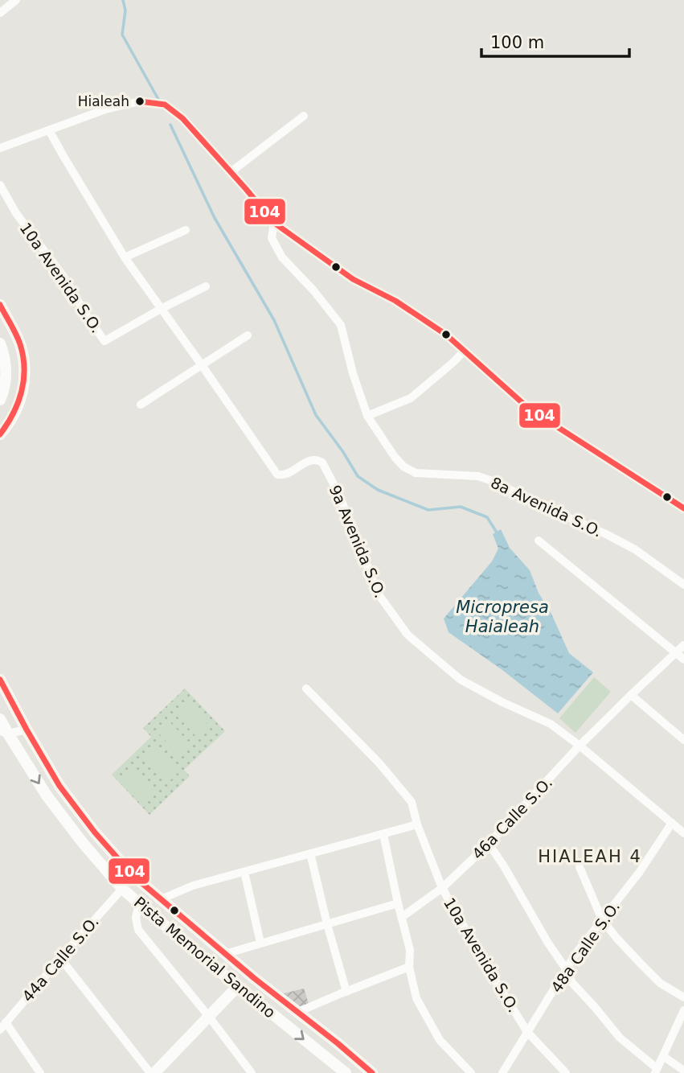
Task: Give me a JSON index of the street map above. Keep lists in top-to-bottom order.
{
  "streets": {
    "main road": ["Pista Memorial Sandino"],
    "street": [
      "10a Avenida S.O.",
      "8a Avenida S.O.",
      "9a Avenida S.O.",
      "46a Calle S.O.",
      "48a Calle S.O.",
      "44a Calle S.O."
    ]
  },
  "crossings": [
    ["10a Avenida S.O.", "46a Calle S.O."],
    ["10a Avenida S.O.", "48a Calle S.O."],
    ["9a Avenida S.O.", "46a Calle S.O."],
    ["Pista Memorial Sandino", "44a Calle S.O."]
  ],
  "districts": ["HIALEAH 4"],
  "water": ["Micropresa Haialeah"],
  "places": ["Hialeah"],
  "lines": ["transit line 104"],
  "scale_bar": "100 m"
}
